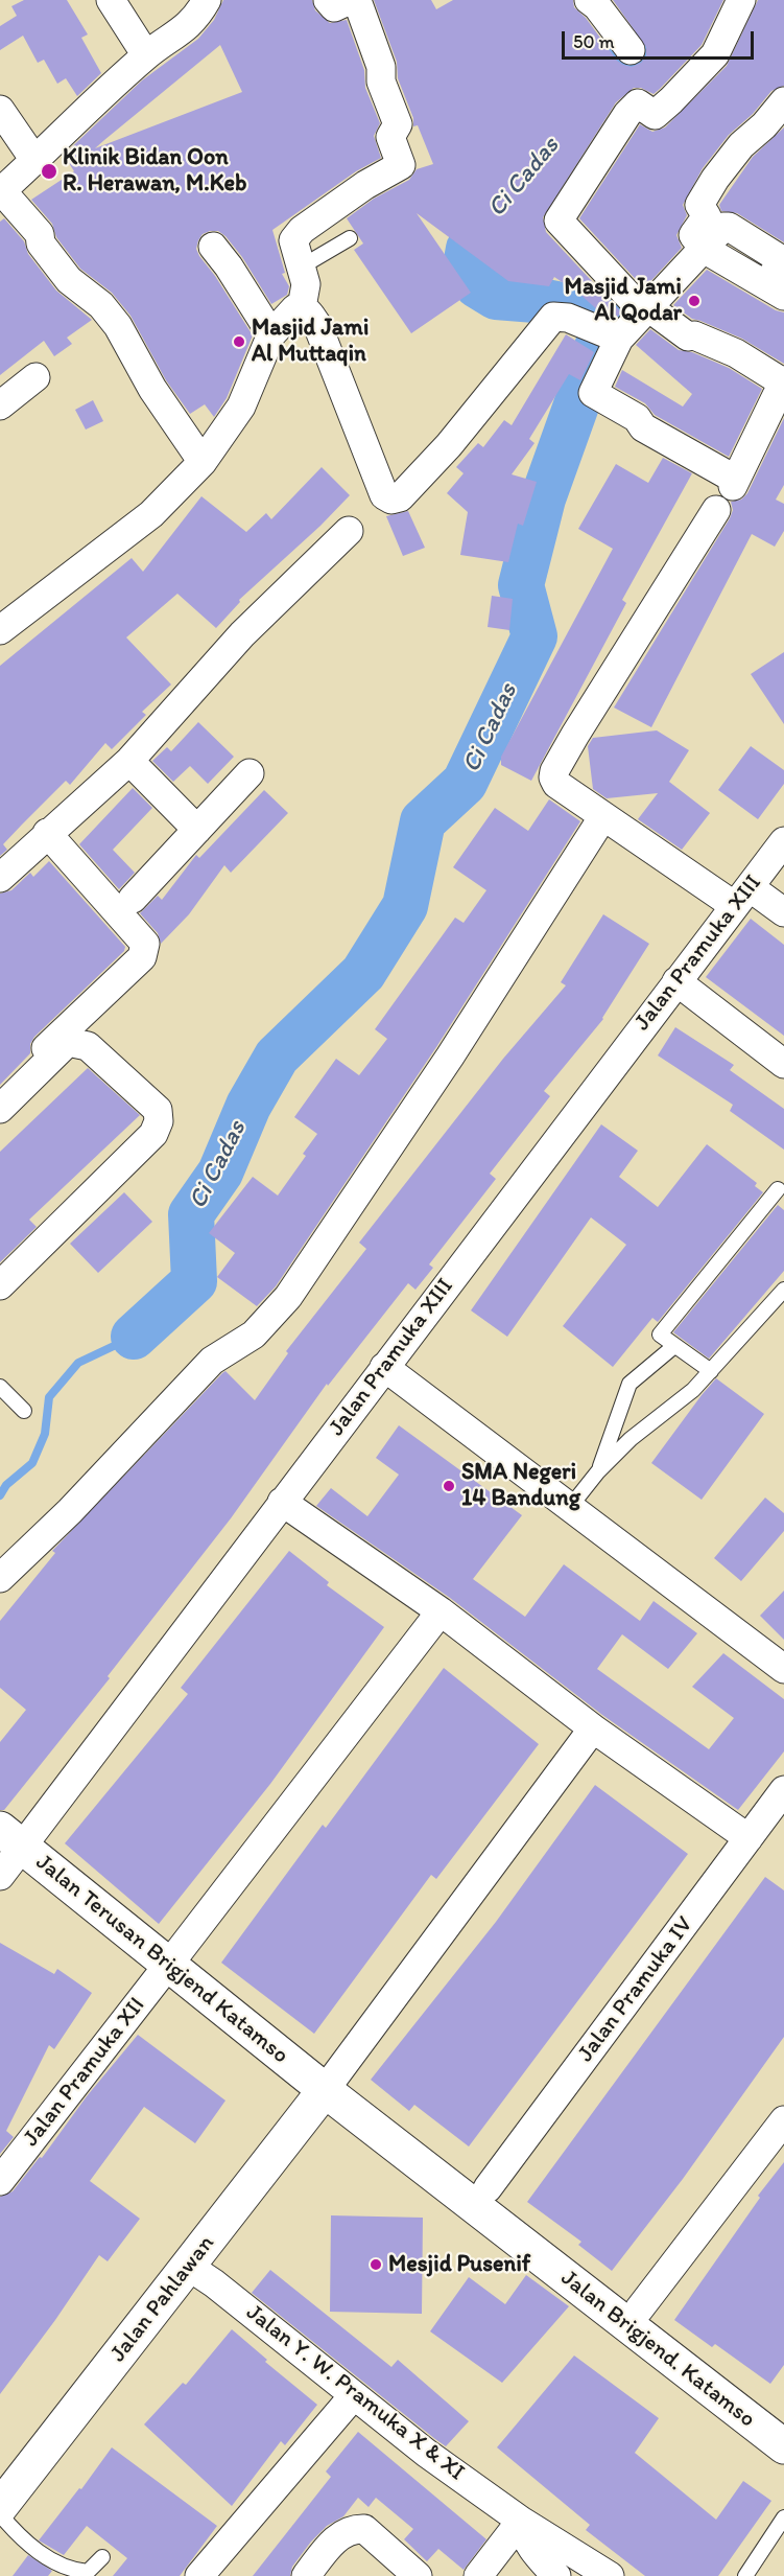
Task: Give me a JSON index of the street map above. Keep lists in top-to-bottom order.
{
  "streets": {
    "main road": ["Jalan Terusan Brigjend Katamso", "Jalan Pahlawan", "Jalan Brigjend. Katamso"],
    "street": [
      "Jalan Pramuka XIII",
      "Jalan Pramuka IV",
      "Jalan Pramuka XII",
      "Jalan Y. W. Pramuka X & XI"
    ]
  },
  "crossings": [
    ["Jalan Pramuka XIII", "Jalan Terusan Brigjend Katamso"],
    ["Jalan Terusan Brigjend Katamso", "Jalan Pramuka XII"],
    ["Jalan Terusan Brigjend Katamso", "Jalan Pahlawan"],
    ["Jalan Terusan Brigjend Katamso", "Jalan Brigjend. Katamso"],
    ["Jalan Pahlawan", "Jalan Brigjend. Katamso"],
    ["Jalan Pahlawan", "Jalan Y. W. Pramuka X & XI"]
  ],
  "water": ["Ci Cadas"],
  "places": [
    "Klinik Bidan Oon R. Herawan, M.Keb",
    "Masjid Jami Al Qodar",
    "Masjid Jami Al Muttaqin",
    "SMA Negeri 14 Bandung",
    "Mesjid Pusenif"
  ],
  "scale_bar": "50 m"
}
